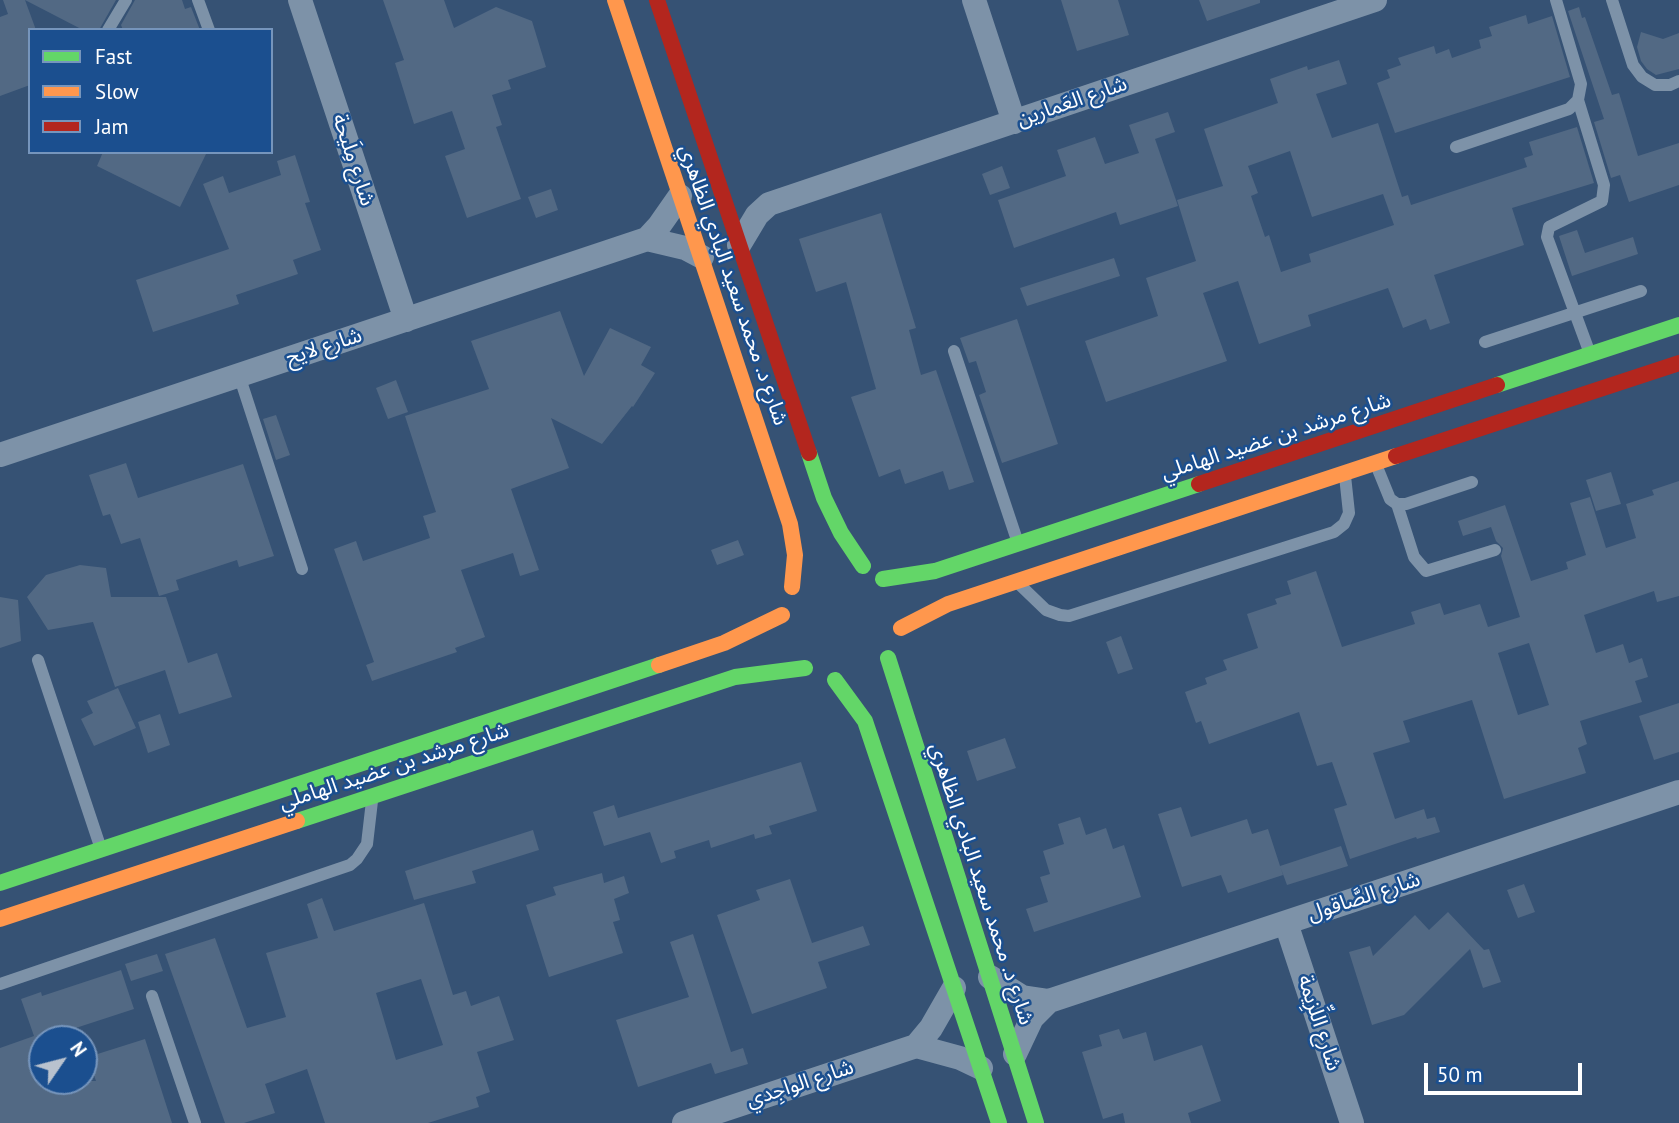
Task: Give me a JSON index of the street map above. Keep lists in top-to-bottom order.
{
  "streets": {
    "street": [
      "شارع العَمارين",
      "شارع مِلَيحة",
      "شارع د. محمد سعيد البادي الظاهري",
      "شارع لايح",
      "شارع مرشد بن عضيد الهاملي",
      "شارع الصَّاقول",
      "شارع اللِّزِيمة",
      "شارع الواجِدي"
    ]
  },
  "crossings": [
    ["شارع مِلَيحة", "شارع لايح"],
    ["شارع الصَّاقول", "شارع اللِّزِيمة"]
  ],
  "legend": ["Fast", "Slow", "Jam"],
  "scale_bar": "50 m",
  "north": "top right"
}
